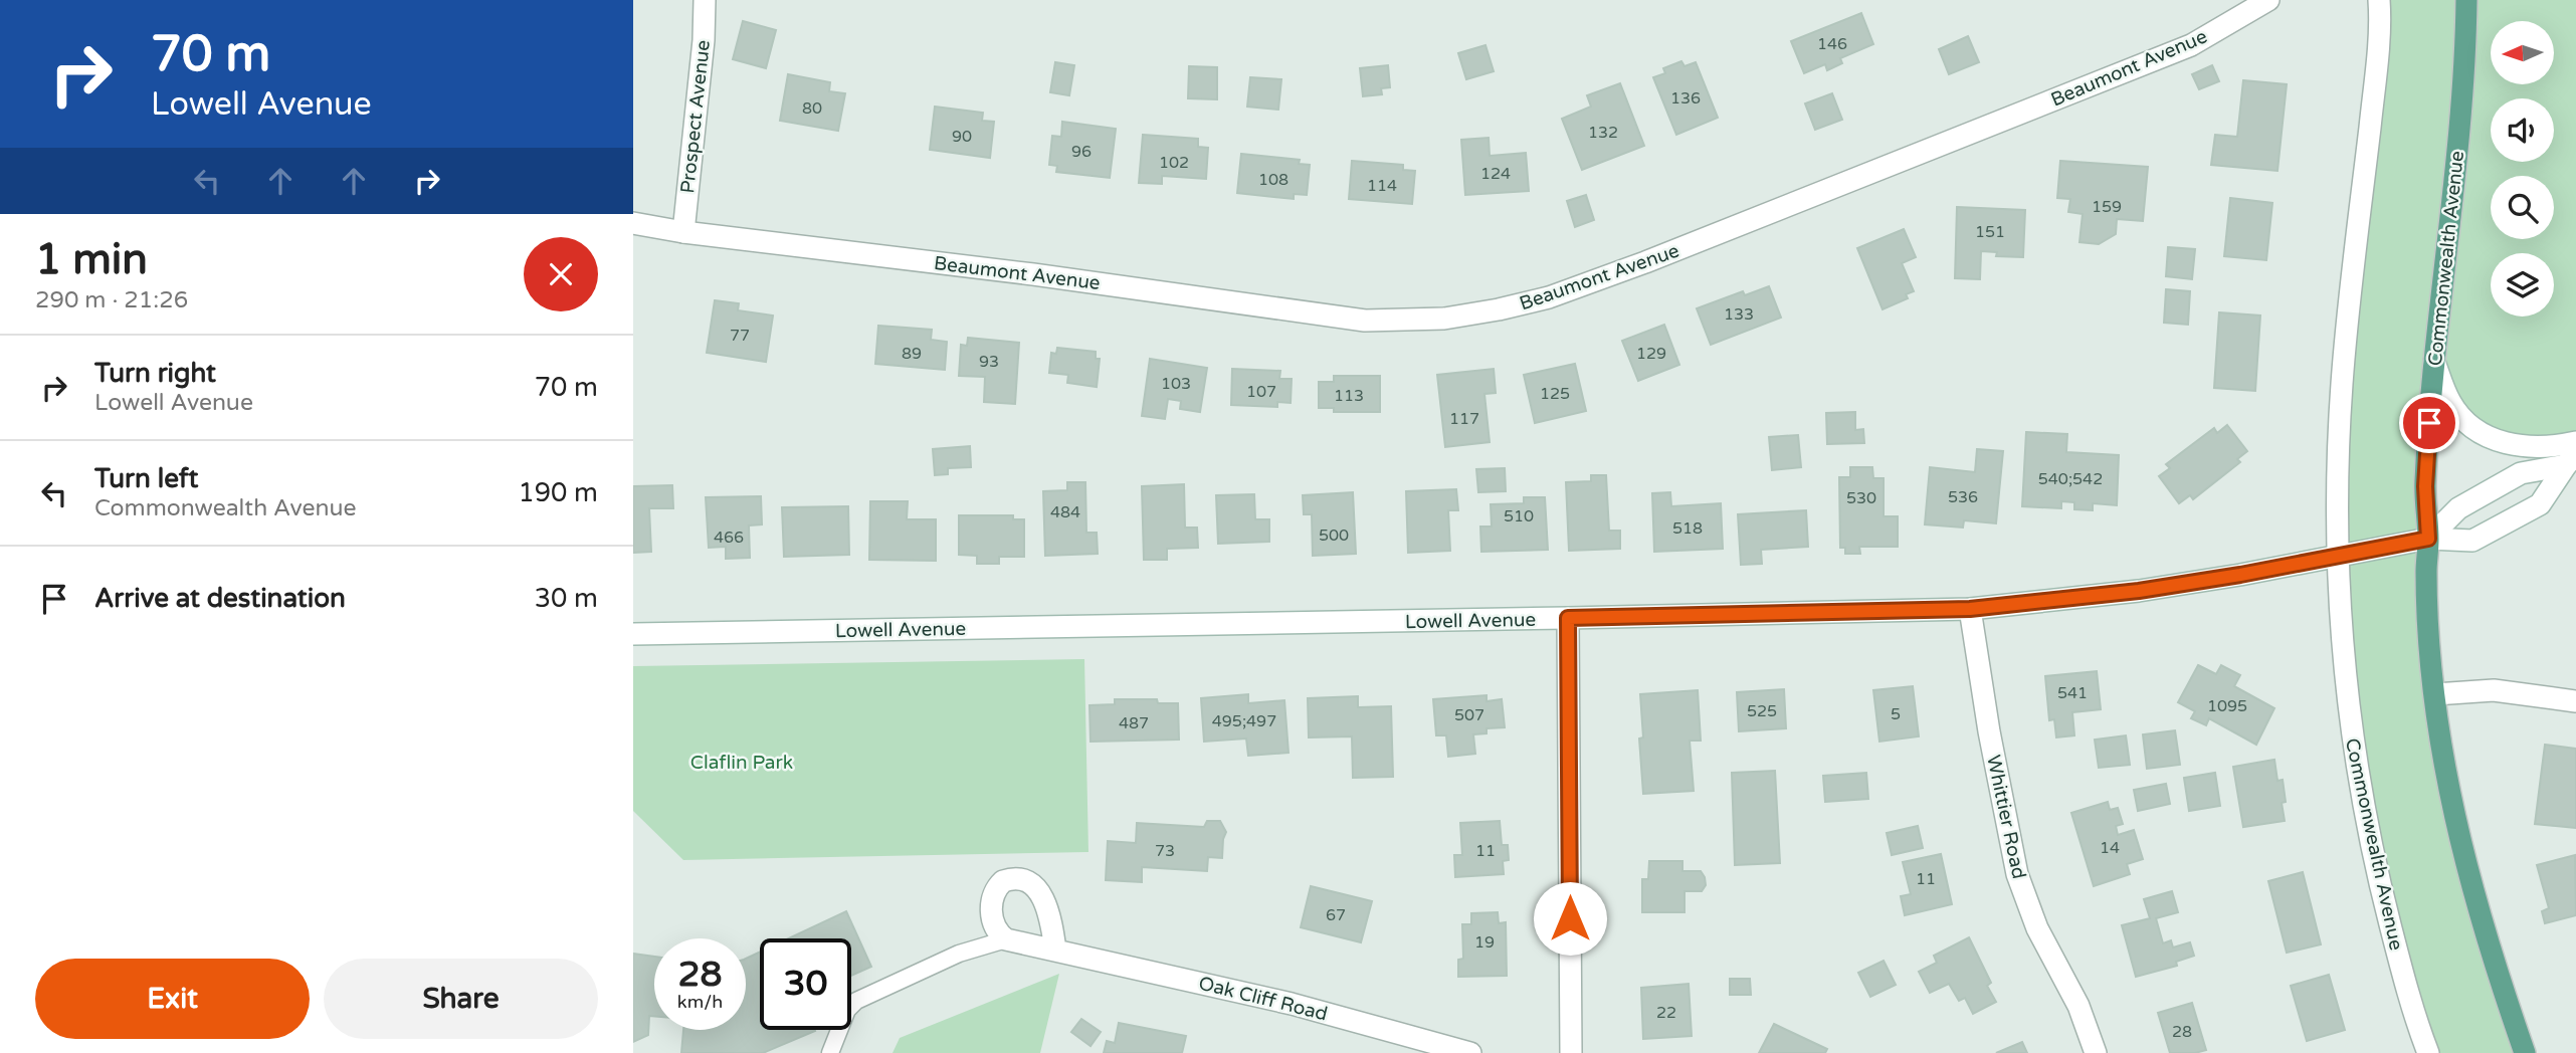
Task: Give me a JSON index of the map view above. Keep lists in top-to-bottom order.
{
  "streets": {
    "main road": ["Commonwealth Avenue"],
    "street": [
      "Beaumont Avenue",
      "Prospect Avenue",
      "Lowell Avenue",
      "Whittier Road",
      "Oak Cliff Road"
    ]
  },
  "crossings": [
    ["Beaumont Avenue", "Prospect Avenue"],
    ["Commonwealth Avenue", "Lowell Avenue"],
    ["Lowell Avenue", "Whittier Road"]
  ],
  "parks": ["Claflin Park"],
  "house_numbers": [
    "146",
    "136",
    "80",
    "132",
    "90",
    "96",
    "102",
    "124",
    "108",
    "114",
    "159",
    "151",
    "133",
    "77",
    "89",
    "129",
    "93",
    "103",
    "107",
    "125",
    "113",
    "117",
    "540;542",
    "536",
    "530",
    "484",
    "510",
    "518",
    "500",
    "466",
    "541",
    "1095",
    "525",
    "5",
    "507",
    "495;497",
    "487",
    "14",
    "73",
    "11",
    "11",
    "67",
    "19",
    "22",
    "28"
  ],
  "north": "left",
  "page": {
    "turn": ["70 m", "Lowell Avenue"],
    "heading": ["1 min", "290 m · 21:26"],
    "list": [
      {
        "name": "Turn right",
        "note": "Lowell Avenue",
        "value": "70 m"
      },
      {
        "name": "Turn left",
        "note": "Commonwealth Avenue",
        "value": "190 m"
      },
      {
        "name": "Arrive at destination",
        "value": "30 m"
      }
    ],
    "speed": "28 km/h",
    "limit": "30",
    "buttons": ["Exit", "Share"]
  }
}
